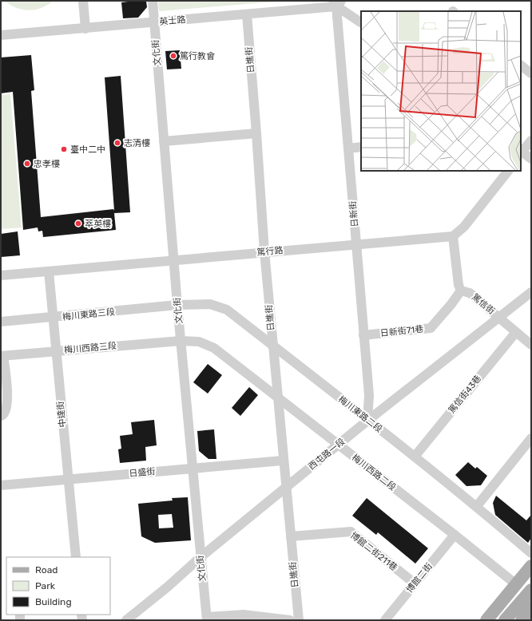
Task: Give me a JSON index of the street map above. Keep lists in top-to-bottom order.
{
  "streets": {
    "street": [
      "英士路",
      "文化街",
      "日進街",
      "日新街",
      "篤行路",
      "篤信街",
      "梅川東路三段",
      "日新街71巷",
      "梅川西路三段",
      "篤信街43巷",
      "中達街",
      "梅川東路二段",
      "西屯路一段",
      "日盛街",
      "梅川西路二段",
      "博館二街211巷",
      "博館二街"
    ]
  },
  "crossings": [
    ["英士路", "文化街"],
    ["英士路", "日進街"],
    ["英士路", "日新街"],
    ["文化街", "篤行路"],
    ["文化街", "梅川東路三段"],
    ["文化街", "梅川西路三段"],
    ["文化街", "梅川東路二段"],
    ["文化街", "西屯路一段"],
    ["文化街", "日盛街"],
    ["文化街", "梅川西路二段"],
    ["日進街", "篤行路"],
    ["日進街", "梅川東路二段"],
    ["日進街", "西屯路一段"],
    ["日進街", "日盛街"],
    ["日進街", "梅川西路二段"],
    ["日進街", "博館二街211巷"],
    ["日新街", "篤行路"],
    ["日新街", "日新街71巷"],
    ["日新街", "梅川東路二段"],
    ["日新街", "西屯路一段"],
    ["篤行路", "篤信街"],
    ["篤行路", "中達街"],
    ["篤信街", "日新街71巷"],
    ["篤信街", "篤信街43巷"],
    ["篤信街", "西屯路一段"],
    ["梅川東路三段", "中達街"],
    ["梅川東路三段", "梅川東路二段"],
    ["梅川西路三段", "中達街"],
    ["梅川西路三段", "梅川西路二段"],
    ["篤信街43巷", "梅川東路二段"],
    ["中達街", "日盛街"],
    ["梅川東路二段", "西屯路一段"],
    ["西屯路一段", "梅川西路二段"],
    ["梅川西路二段", "博館二街"],
    ["博館二街211巷", "博館二街"]
  ],
  "places": [
    "篤行教會",
    "志清樓",
    "臺中二中",
    "忠孝樓",
    "萃英樓"
  ],
  "legend": ["Road", "Park", "Building"]
}
